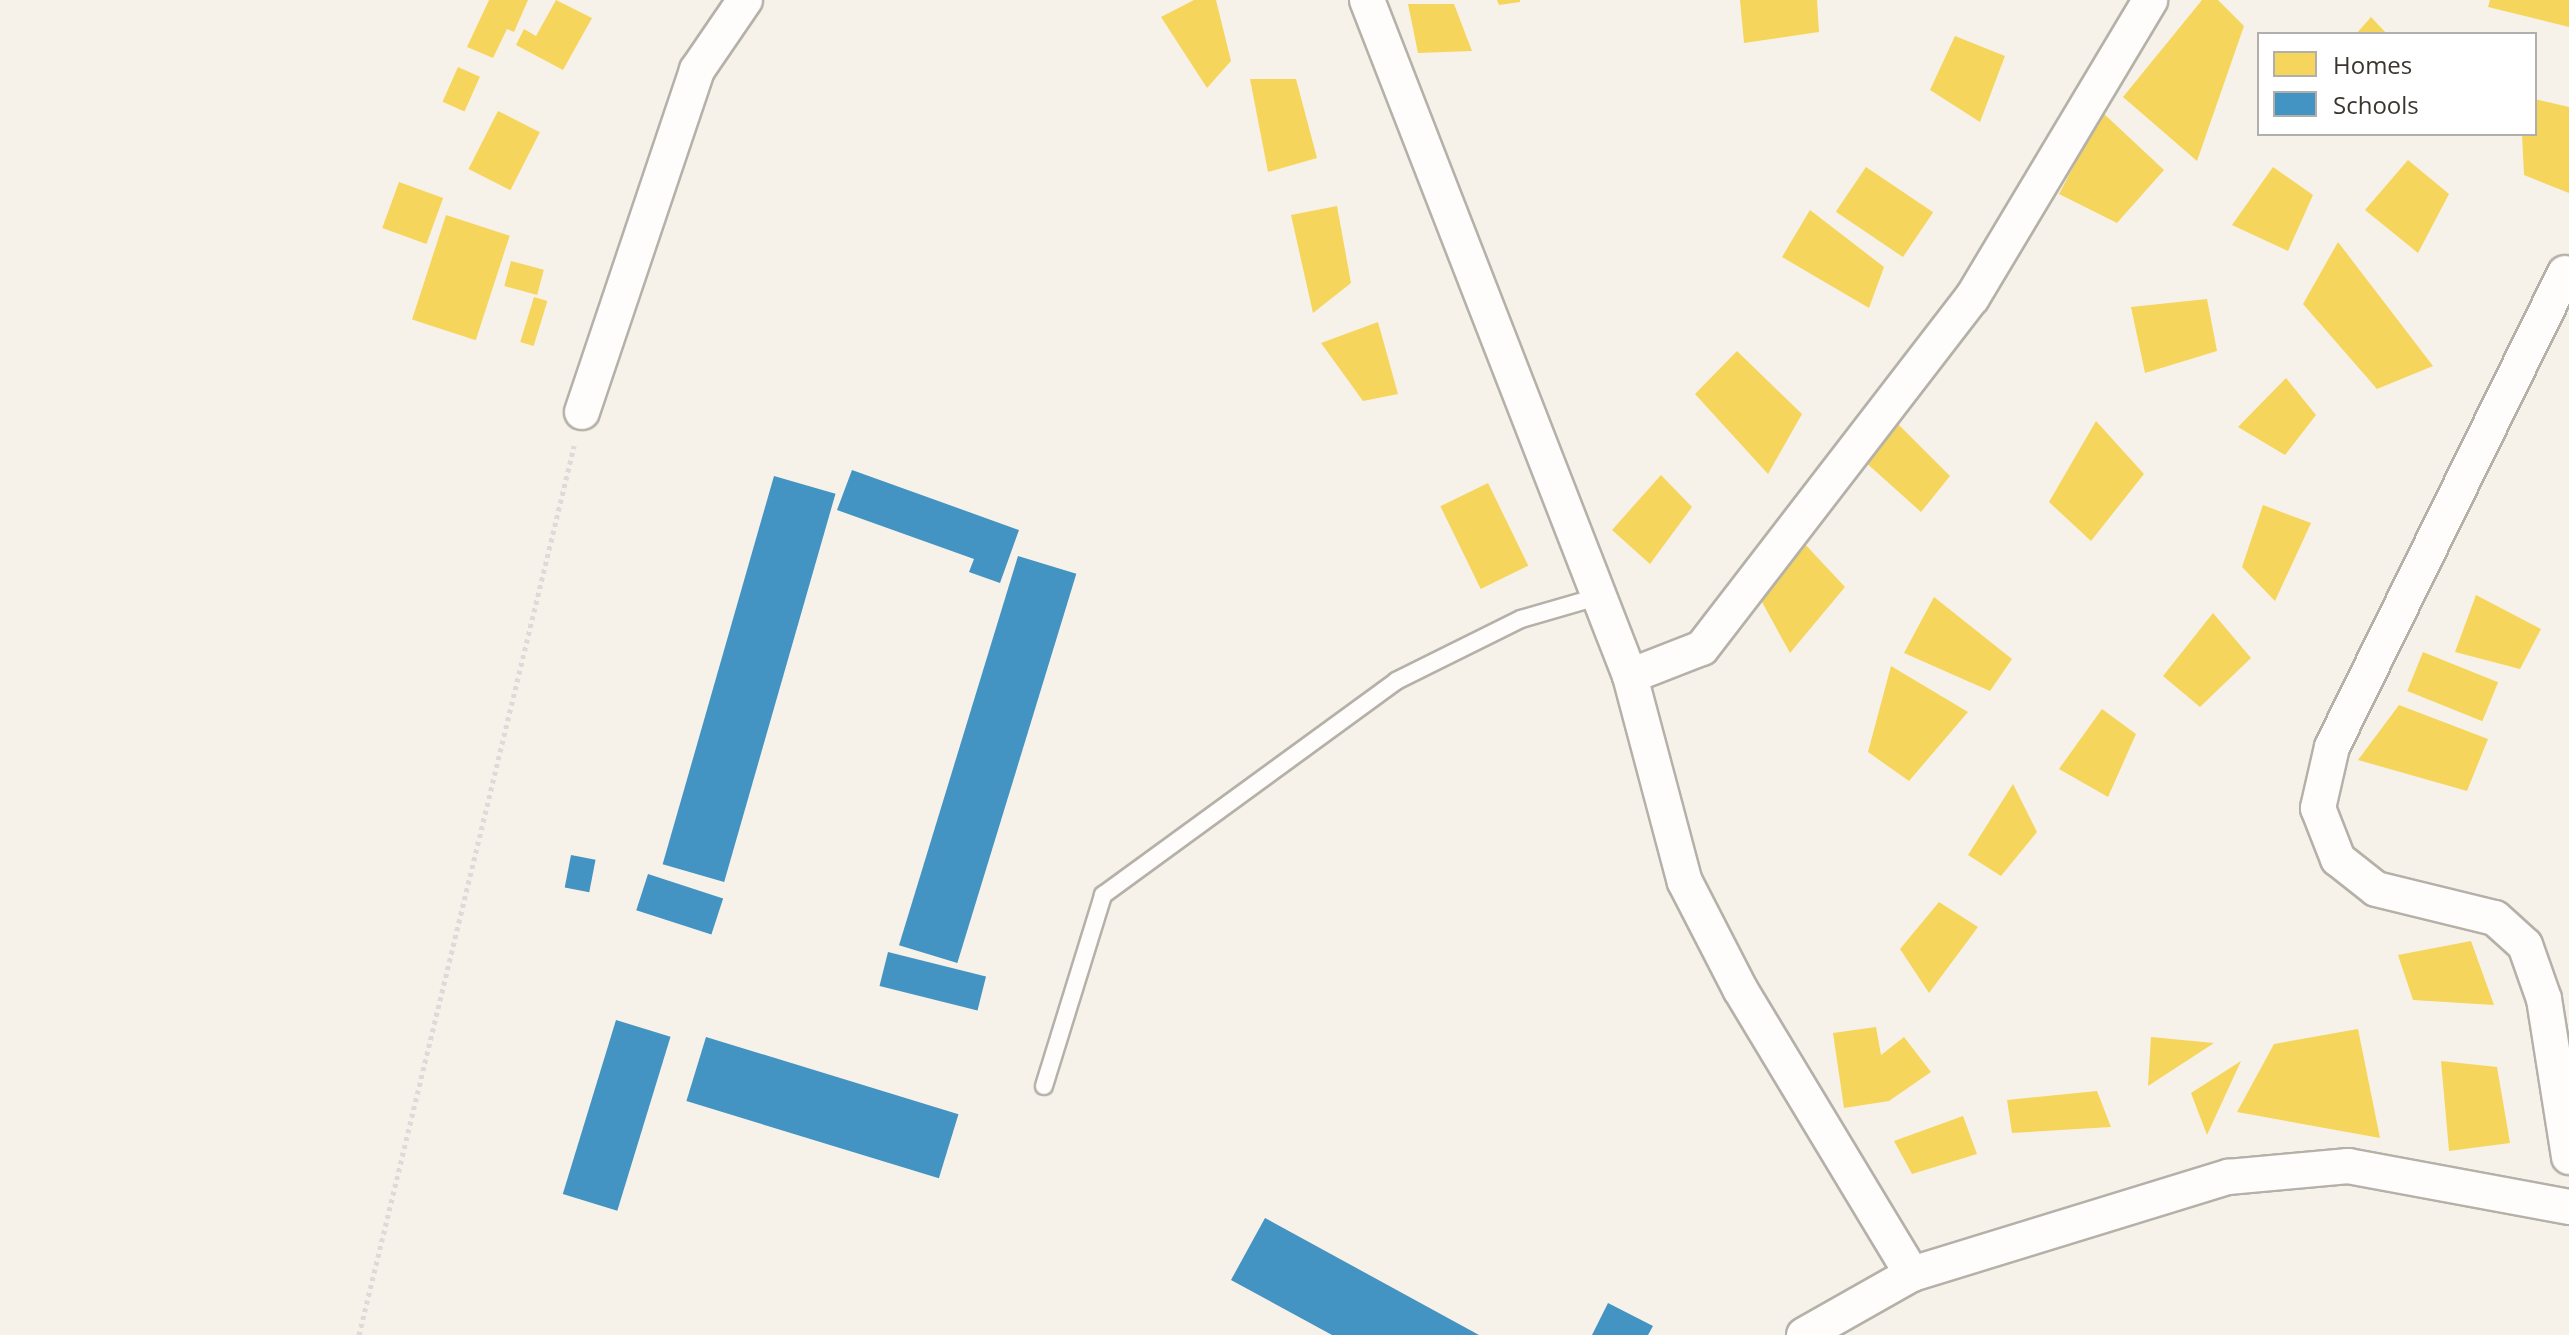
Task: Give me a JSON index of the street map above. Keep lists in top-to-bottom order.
{
  "legend": ["Homes", "Schools"]
}
